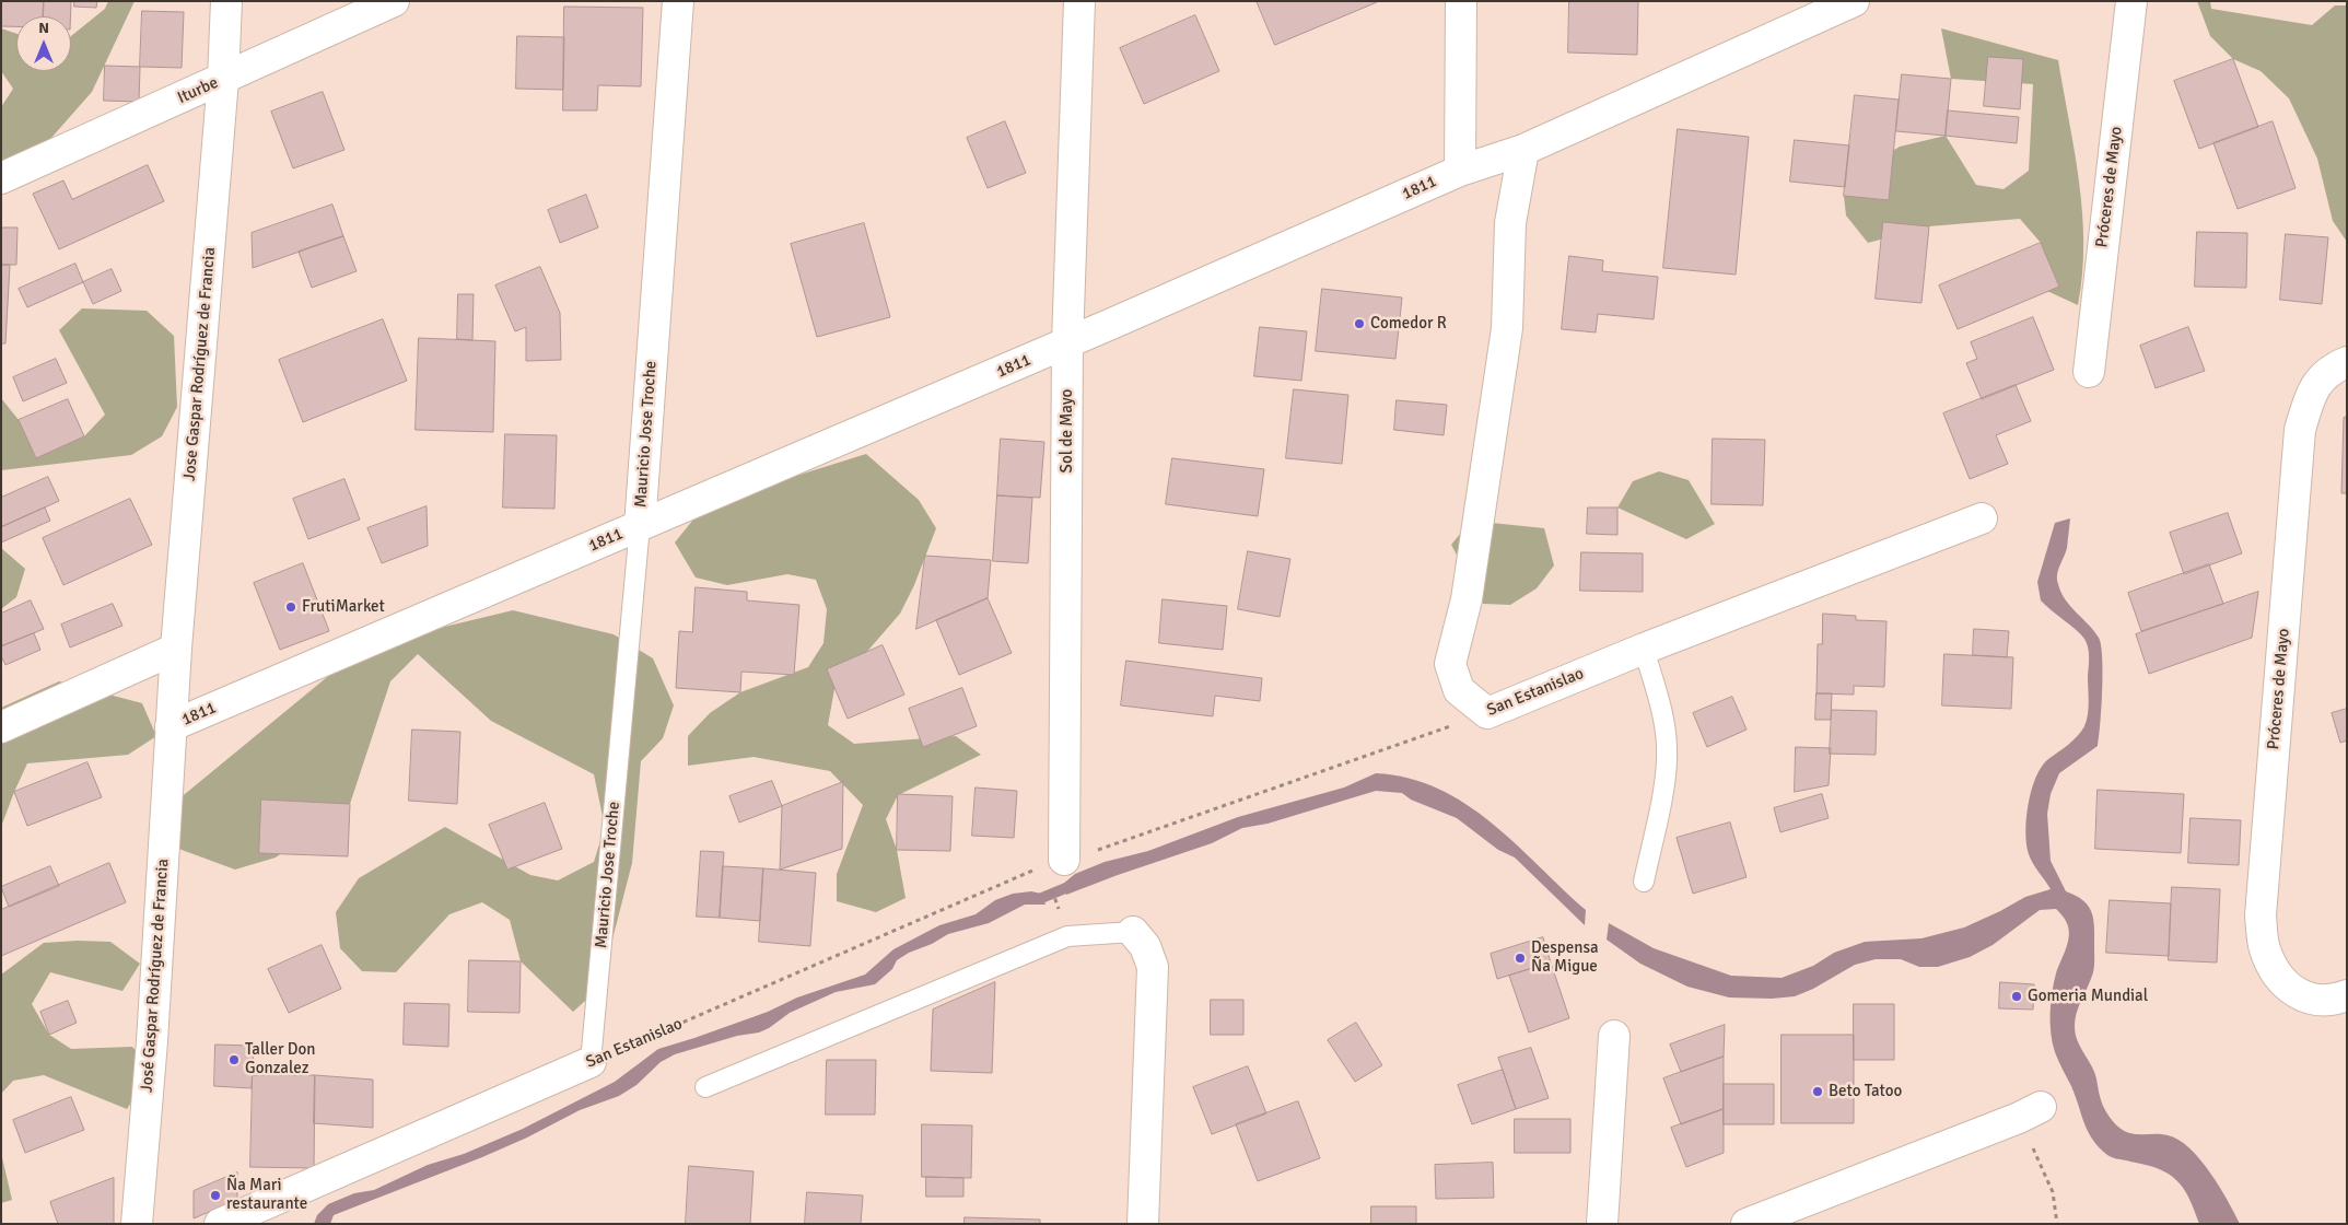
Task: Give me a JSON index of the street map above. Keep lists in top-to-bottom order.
{
  "streets": {
    "street": [
      "Iturbe",
      "Próceres de Mayo",
      "1811",
      "Jose Gaspar Rodríguez de Francia",
      "Sol de Mayo",
      "Mauricio Jose Troche",
      "San Estanislao",
      "José Gaspar Rodríguez de Francia"
    ]
  },
  "crossings": [
    ["Iturbe", "Jose Gaspar Rodríguez de Francia"],
    ["1811", "Jose Gaspar Rodríguez de Francia"],
    ["1811", "Sol de Mayo"],
    ["1811", "Mauricio Jose Troche"],
    ["1811", "José Gaspar Rodríguez de Francia"],
    ["Jose Gaspar Rodríguez de Francia", "José Gaspar Rodríguez de Francia"],
    ["Mauricio Jose Troche", "San Estanislao"]
  ],
  "places": [
    "Comedor R",
    "FrutiMarket",
    "Despensa Ña Migue",
    "Gomeria Mundial",
    "Taller Don Gonzalez",
    "Beto Tatoo",
    "Ña Mari restaurante"
  ],
  "north": "top"
}
